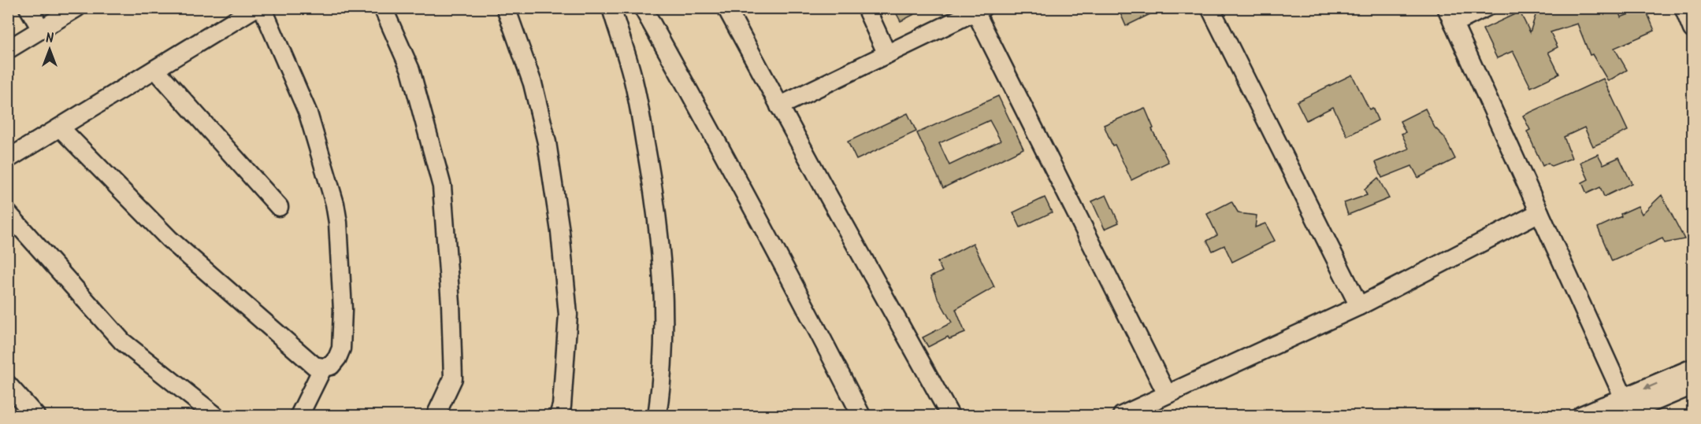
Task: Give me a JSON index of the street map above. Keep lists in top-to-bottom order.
{
  "north": "top"
}
